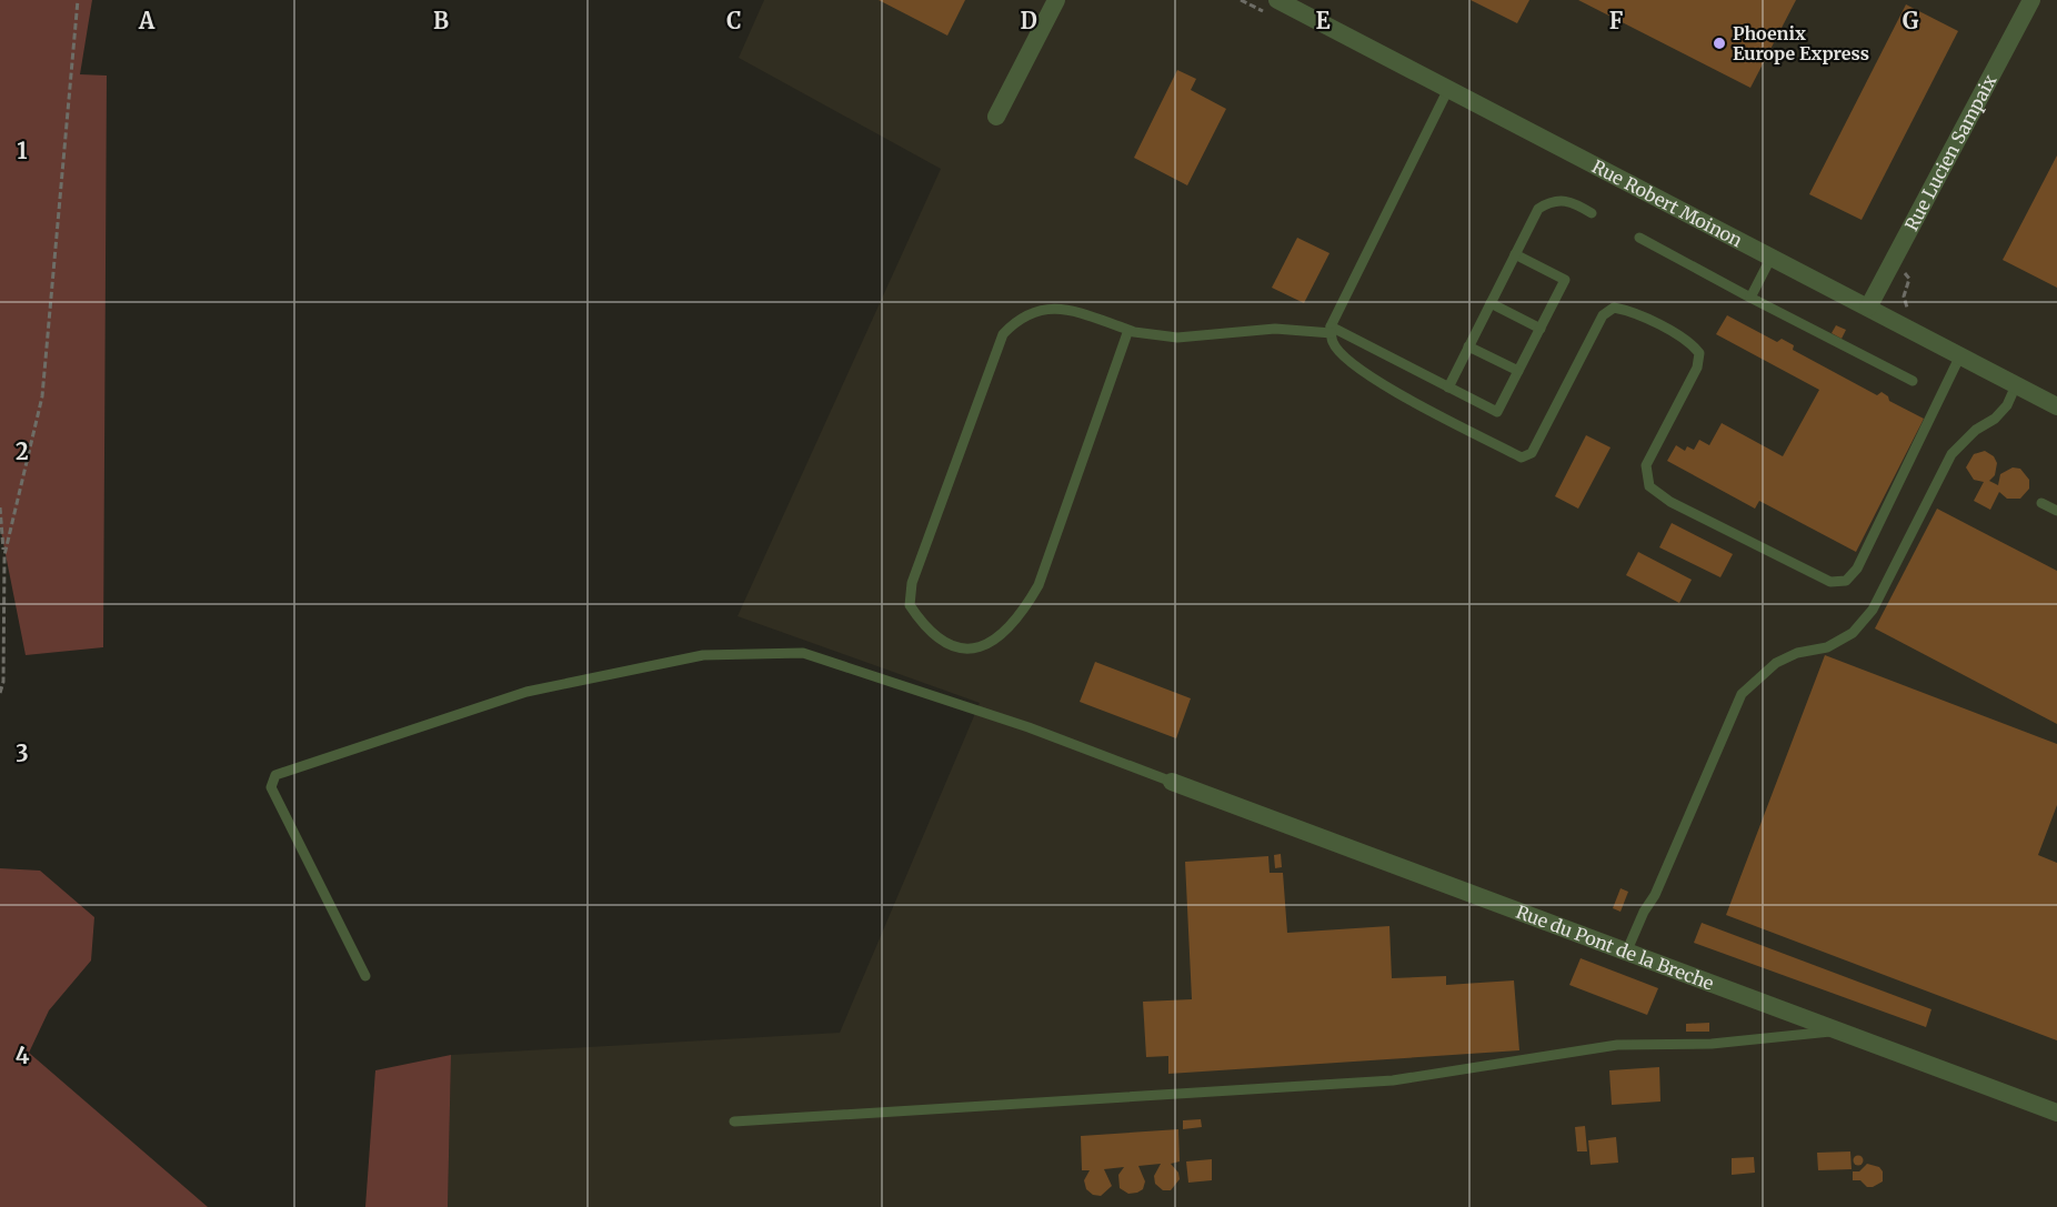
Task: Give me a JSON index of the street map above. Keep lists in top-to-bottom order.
{
  "streets": {
    "street": ["Rue Lucien Sampaix", "Rue Robert Moinon", "Rue du Pont de la Breche"]
  },
  "crossings": [
    ["Rue Lucien Sampaix", "Rue Robert Moinon"]
  ],
  "places": ["Phoenix Europe Express"],
  "grid": {
    "columns": [
      "A",
      "B",
      "C",
      "D",
      "E",
      "F",
      "G"
    ],
    "rows": [
      "1",
      "2",
      "3",
      "4"
    ]
  }
}
